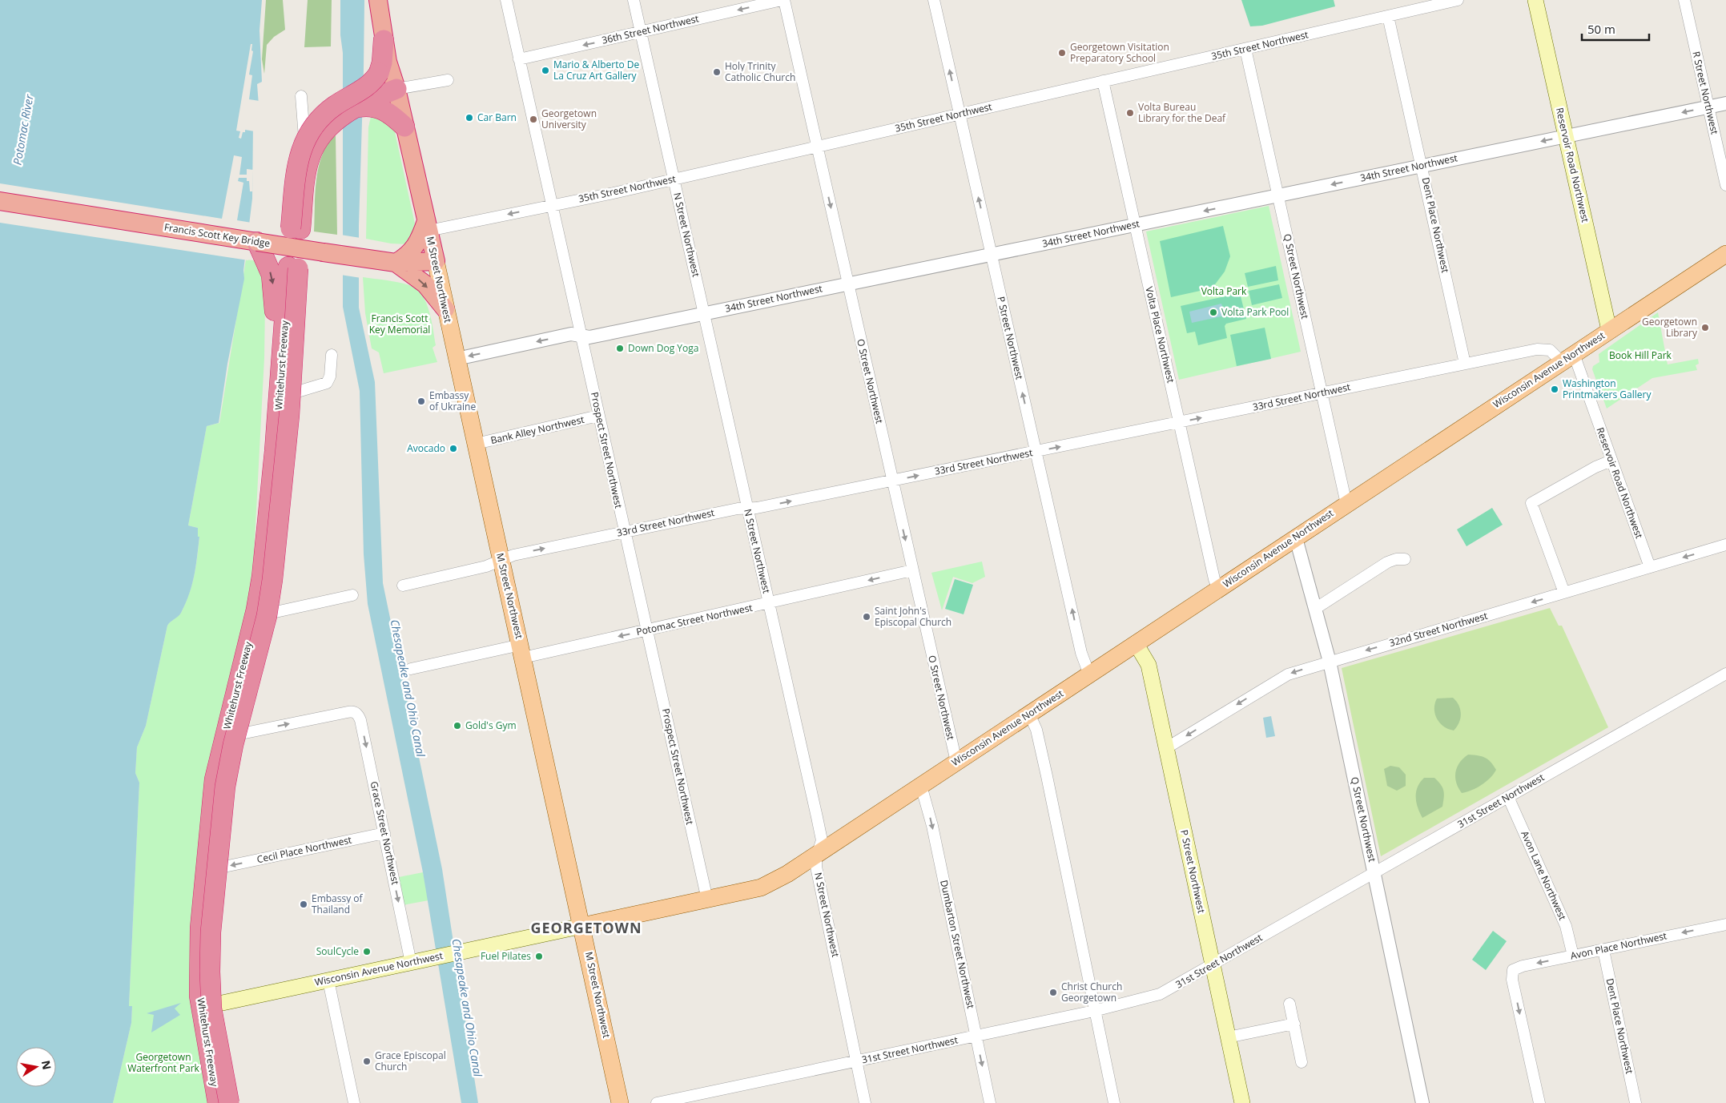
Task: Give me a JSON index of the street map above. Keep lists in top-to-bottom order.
{
  "streets": {
    "highway": ["Francis Scott Key Bridge", "M Street Northwest", "Whitehurst Freeway"],
    "main road": ["Reservoir Road Northwest", "P Street Northwest", "Wisconsin Avenue Northwest"],
    "street": [
      "36th Street Northwest",
      "35th Street Northwest",
      "R Street Northwest",
      "34th Street Northwest",
      "Dent Place Northwest",
      "N Street Northwest",
      "Q Street Northwest",
      "Volta Place Northwest",
      "O Street Northwest",
      "33rd Street Northwest",
      "Bank Alley Northwest",
      "Prospect Street Northwest",
      "Potomac Street Northwest",
      "32nd Street Northwest",
      "31st Street Northwest",
      "Grace Street Northwest",
      "Cecil Place Northwest",
      "Avon Lane Northwest",
      "Dumbarton Street Northwest",
      "Avon Place Northwest"
    ]
  },
  "crossings": [
    ["36th Street Northwest", "N Street Northwest"],
    ["36th Street Northwest", "O Street Northwest"],
    ["36th Street Northwest", "Prospect Street Northwest"],
    ["35th Street Northwest", "Dent Place Northwest"],
    ["35th Street Northwest", "N Street Northwest"],
    ["35th Street Northwest", "Q Street Northwest"],
    ["35th Street Northwest", "M Street Northwest"],
    ["35th Street Northwest", "Volta Place Northwest"],
    ["35th Street Northwest", "P Street Northwest"],
    ["35th Street Northwest", "O Street Northwest"],
    ["35th Street Northwest", "Prospect Street Northwest"],
    ["R Street Northwest", "34th Street Northwest"],
    ["Reservoir Road Northwest", "34th Street Northwest"],
    ["Reservoir Road Northwest", "Wisconsin Avenue Northwest"],
    ["Reservoir Road Northwest", "33rd Street Northwest"],
    ["Reservoir Road Northwest", "32nd Street Northwest"],
    ["34th Street Northwest", "Dent Place Northwest"],
    ["34th Street Northwest", "N Street Northwest"],
    ["34th Street Northwest", "Q Street Northwest"],
    ["34th Street Northwest", "M Street Northwest"],
    ["34th Street Northwest", "Volta Place Northwest"],
    ["34th Street Northwest", "P Street Northwest"],
    ["34th Street Northwest", "O Street Northwest"],
    ["34th Street Northwest", "Prospect Street Northwest"],
    ["Dent Place Northwest", "33rd Street Northwest"],
    ["Dent Place Northwest", "Avon Place Northwest"],
    ["N Street Northwest", "Wisconsin Avenue Northwest"],
    ["N Street Northwest", "33rd Street Northwest"],
    ["N Street Northwest", "Potomac Street Northwest"],
    ["N Street Northwest", "31st Street Northwest"],
    ["Francis Scott Key Bridge", "M Street Northwest"],
    ["Q Street Northwest", "Wisconsin Avenue Northwest"],
    ["Q Street Northwest", "33rd Street Northwest"],
    ["Q Street Northwest", "32nd Street Northwest"],
    ["Q Street Northwest", "31st Street Northwest"],
    ["M Street Northwest", "Wisconsin Avenue Northwest"],
    ["M Street Northwest", "33rd Street Northwest"],
    ["M Street Northwest", "Bank Alley Northwest"],
    ["M Street Northwest", "Potomac Street Northwest"],
    ["Volta Place Northwest", "Wisconsin Avenue Northwest"],
    ["Volta Place Northwest", "33rd Street Northwest"],
    ["P Street Northwest", "Wisconsin Avenue Northwest"],
    ["P Street Northwest", "33rd Street Northwest"],
    ["P Street Northwest", "32nd Street Northwest"],
    ["P Street Northwest", "31st Street Northwest"],
    ["Wisconsin Avenue Northwest", "O Street Northwest"],
    ["Wisconsin Avenue Northwest", "33rd Street Northwest"],
    ["Wisconsin Avenue Northwest", "Prospect Street Northwest"],
    ["Wisconsin Avenue Northwest", "Grace Street Northwest"],
    ["Wisconsin Avenue Northwest", "Dumbarton Street Northwest"],
    ["O Street Northwest", "33rd Street Northwest"],
    ["O Street Northwest", "Potomac Street Northwest"],
    ["33rd Street Northwest", "Prospect Street Northwest"],
    ["Bank Alley Northwest", "Prospect Street Northwest"],
    ["Prospect Street Northwest", "Potomac Street Northwest"],
    ["31st Street Northwest", "Avon Lane Northwest"],
    ["31st Street Northwest", "Dumbarton Street Northwest"],
    ["Grace Street Northwest", "Cecil Place Northwest"],
    ["Avon Lane Northwest", "Avon Place Northwest"]
  ],
  "one_way": [
    "36th Street Northwest",
    "34th Street Northwest",
    "P Street Northwest",
    "33rd Street Northwest",
    "Potomac Street Northwest",
    "32nd Street Northwest",
    "Cecil Place Northwest",
    "Dumbarton Street Northwest"
  ],
  "districts": ["GEORGETOWN"],
  "water": ["Potomac River", "Chesapeake and Ohio Canal"],
  "parks": [
    "Volta Park",
    "Francis Scott Key Memorial",
    "Book Hill Park",
    "Georgetown Waterfront Park"
  ],
  "places": [
    "Georgetown Visitation Preparatory School",
    "Mario & Alberto De La Cruz Art Gallery",
    "Holy Trinity Catholic Church",
    "Volta Bureau Library for the Deaf",
    "Car Barn",
    "Georgetown University",
    "Volta Park Pool",
    "Georgetown Library",
    "Down Dog Yoga",
    "Washington Printmakers Gallery",
    "Embassy of Ukraine",
    "Avocado",
    "Saint John's Episcopal Church",
    "Gold's Gym",
    "Embassy of Thailand",
    "SoulCycle",
    "Fuel Pilates",
    "Christ Church Georgetown",
    "Grace Episcopal Church"
  ],
  "scale_bar": "50 m",
  "north": "right"
}
